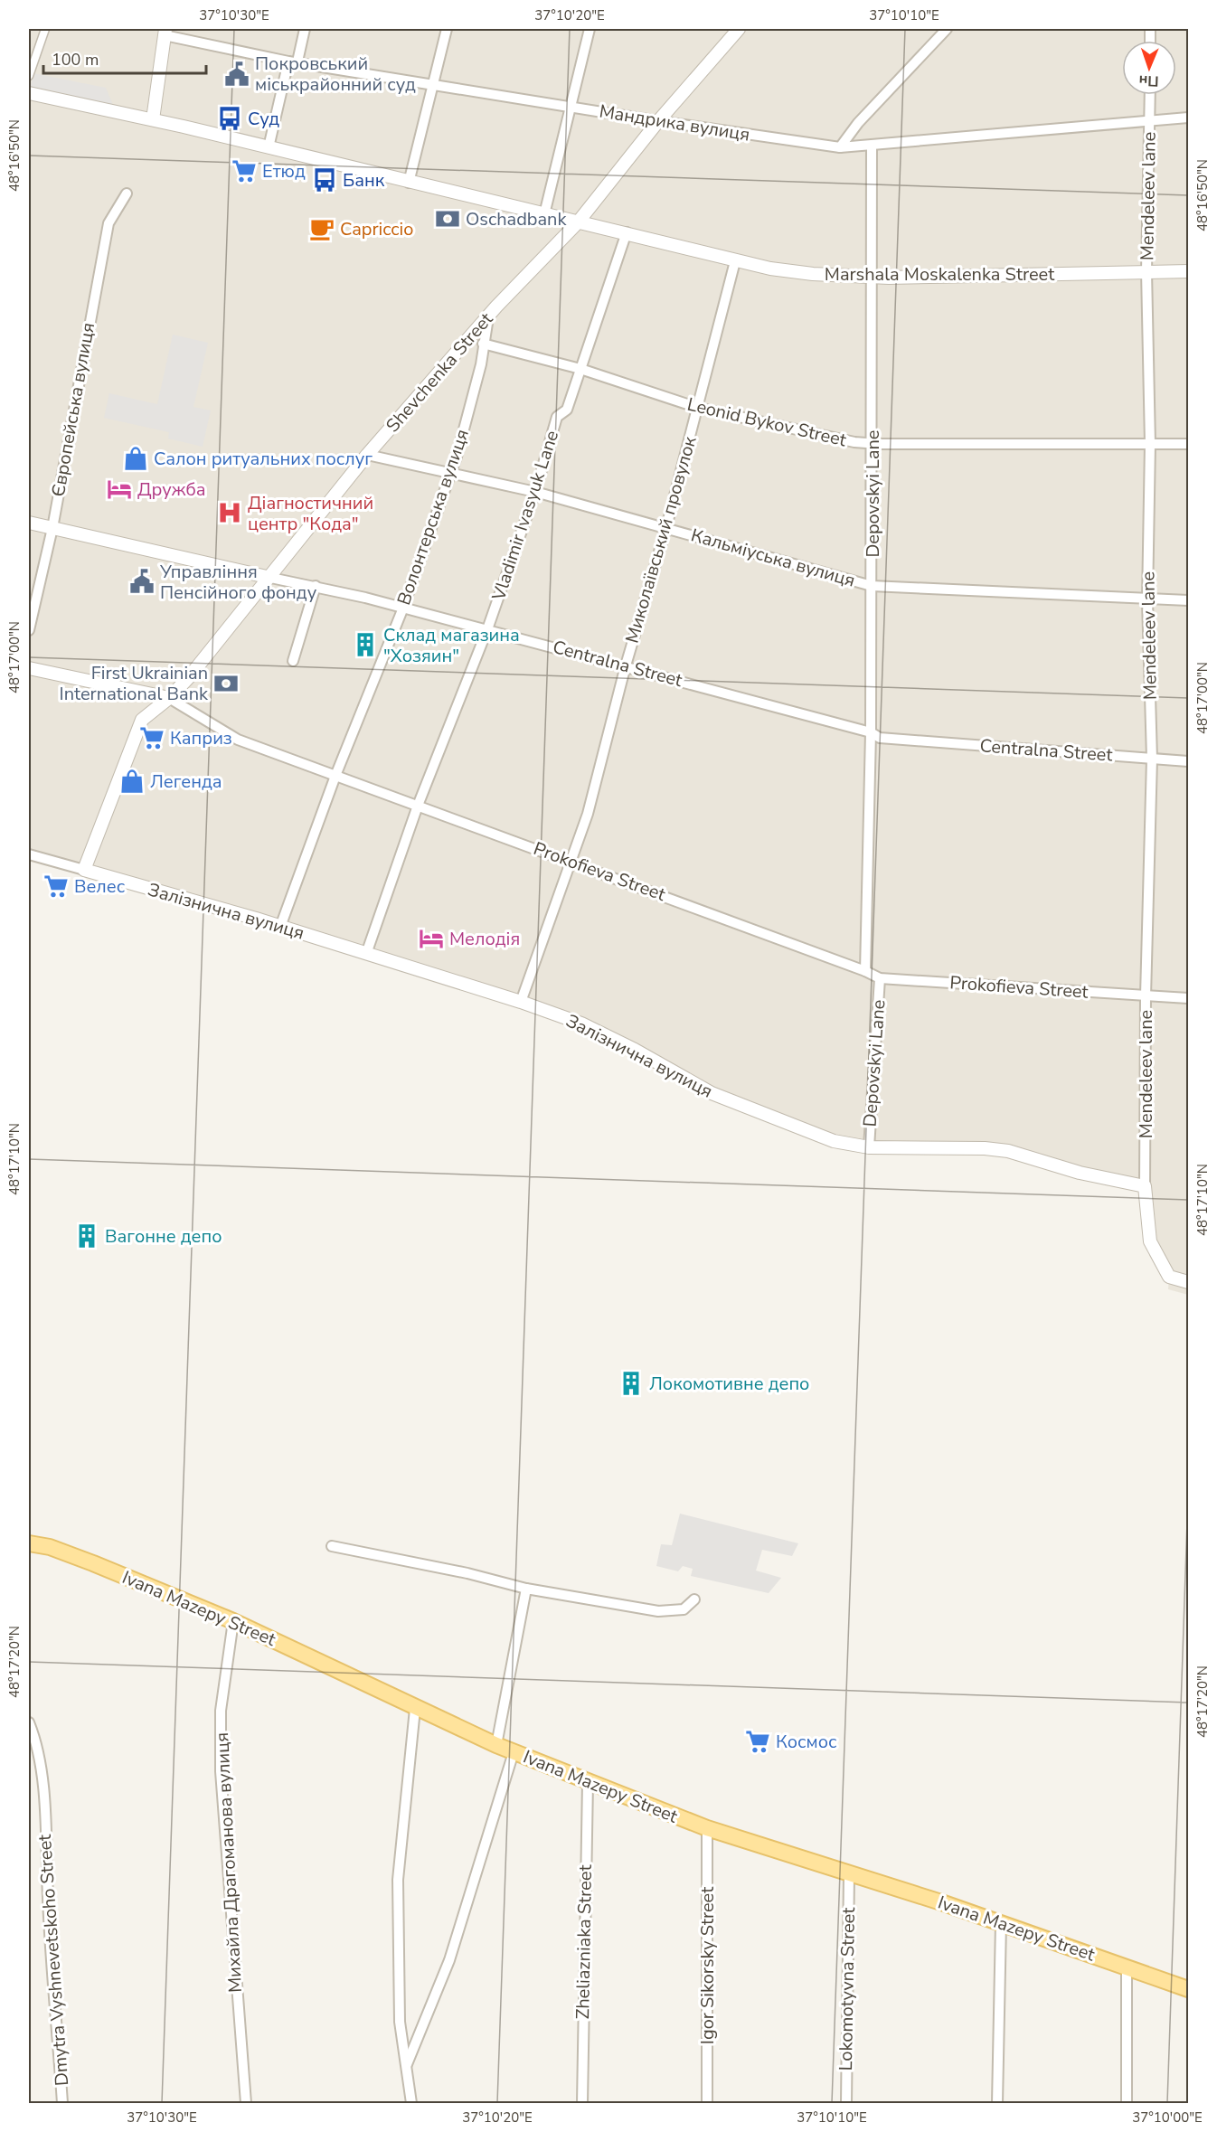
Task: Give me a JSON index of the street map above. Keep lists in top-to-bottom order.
{
  "streets": {
    "main road": ["Ivana Mazepy Street"],
    "street": [
      "Мандрика вулиця",
      "Mendeleev lane",
      "Marshala Moskalenka Street",
      "Shevchenka Street",
      "Європейська вулиця",
      "Leonid Bykov Street",
      "Depovskyi Lane",
      "Vladimir Ivasyuk Lane",
      "Волонтерська вулиця",
      "Миколаївський провулок",
      "Кальміуська вулиця",
      "Centralna Street",
      "Prokofieva Street",
      "Залізнична вулиця",
      "Михайла Драгоманова вулиця",
      "Zheliazniaka Street",
      "Dmytra Vyshnevetskoho Street",
      "Igor Sikorsky Street",
      "Lokomotyvna Street"
    ]
  },
  "crossings": [
    ["Мандрика вулиця", "Mendeleev lane"],
    ["Мандрика вулиця", "Shevchenka Street"],
    ["Мандрика вулиця", "Depovskyi Lane"],
    ["Mendeleev lane", "Marshala Moskalenka Street"],
    ["Mendeleev lane", "Leonid Bykov Street"],
    ["Mendeleev lane", "Кальміуська вулиця"],
    ["Mendeleev lane", "Centralna Street"],
    ["Mendeleev lane", "Prokofieva Street"],
    ["Mendeleev lane", "Залізнична вулиця"],
    ["Marshala Moskalenka Street", "Shevchenka Street"],
    ["Marshala Moskalenka Street", "Depovskyi Lane"],
    ["Marshala Moskalenka Street", "Vladimir Ivasyuk Lane"],
    ["Marshala Moskalenka Street", "Миколаївський провулок"],
    ["Shevchenka Street", "Волонтерська вулиця"],
    ["Shevchenka Street", "Кальміуська вулиця"],
    ["Shevchenka Street", "Centralna Street"],
    ["Shevchenka Street", "Prokofieva Street"],
    ["Shevchenka Street", "Залізнична вулиця"],
    ["Європейська вулиця", "Centralna Street"],
    ["Leonid Bykov Street", "Depovskyi Lane"],
    ["Leonid Bykov Street", "Vladimir Ivasyuk Lane"],
    ["Leonid Bykov Street", "Волонтерська вулиця"],
    ["Leonid Bykov Street", "Миколаївський провулок"],
    ["Depovskyi Lane", "Кальміуська вулиця"],
    ["Depovskyi Lane", "Centralna Street"],
    ["Depovskyi Lane", "Prokofieva Street"],
    ["Depovskyi Lane", "Залізнична вулиця"],
    ["Vladimir Ivasyuk Lane", "Кальміуська вулиця"],
    ["Vladimir Ivasyuk Lane", "Centralna Street"],
    ["Vladimir Ivasyuk Lane", "Prokofieva Street"],
    ["Vladimir Ivasyuk Lane", "Залізнична вулиця"],
    ["Волонтерська вулиця", "Кальміуська вулиця"],
    ["Волонтерська вулиця", "Centralna Street"],
    ["Волонтерська вулиця", "Prokofieva Street"],
    ["Волонтерська вулиця", "Залізнична вулиця"],
    ["Миколаївський провулок", "Кальміуська вулиця"],
    ["Миколаївський провулок", "Centralna Street"],
    ["Миколаївський провулок", "Prokofieva Street"],
    ["Миколаївський провулок", "Залізнична вулиця"],
    ["Ivana Mazepy Street", "Михайла Драгоманова вулиця"],
    ["Ivana Mazepy Street", "Zheliazniaka Street"],
    ["Ivana Mazepy Street", "Igor Sikorsky Street"],
    ["Ivana Mazepy Street", "Lokomotyvna Street"]
  ],
  "places": {
    "public building": ["Покровський міськрайонний суд", "Управління Пенсійного фонду"],
    "bus stop": ["Суд", "Банк"],
    "supermarket": [
      "Етюд",
      "Каприз",
      "Велес",
      "Космос"
    ],
    "bank": ["Oschadbank", "First Ukrainian International Bank"],
    "cafe": ["Capriccio"],
    "shop": ["Салон ритуальних послуг", "Легенда"],
    "hotel": ["Дружба", "Мелодія"],
    "hospital": ["Діагностичний центр \"Кода\""],
    "building": ["Склад магазина \"Хозяин\"", "Вагонне депо", "Локомотивне депо"]
  },
  "scale_bar": "100 m",
  "north": "bottom",
  "coordinates": [
    "37°10'30\"E",
    "37°10'20\"E",
    "37°10'10\"E",
    "48°16'50\"N",
    "48°17'00\"N",
    "48°17'10\"N",
    "48°17'20\"N",
    "37°10'00\"E"
  ]
}
